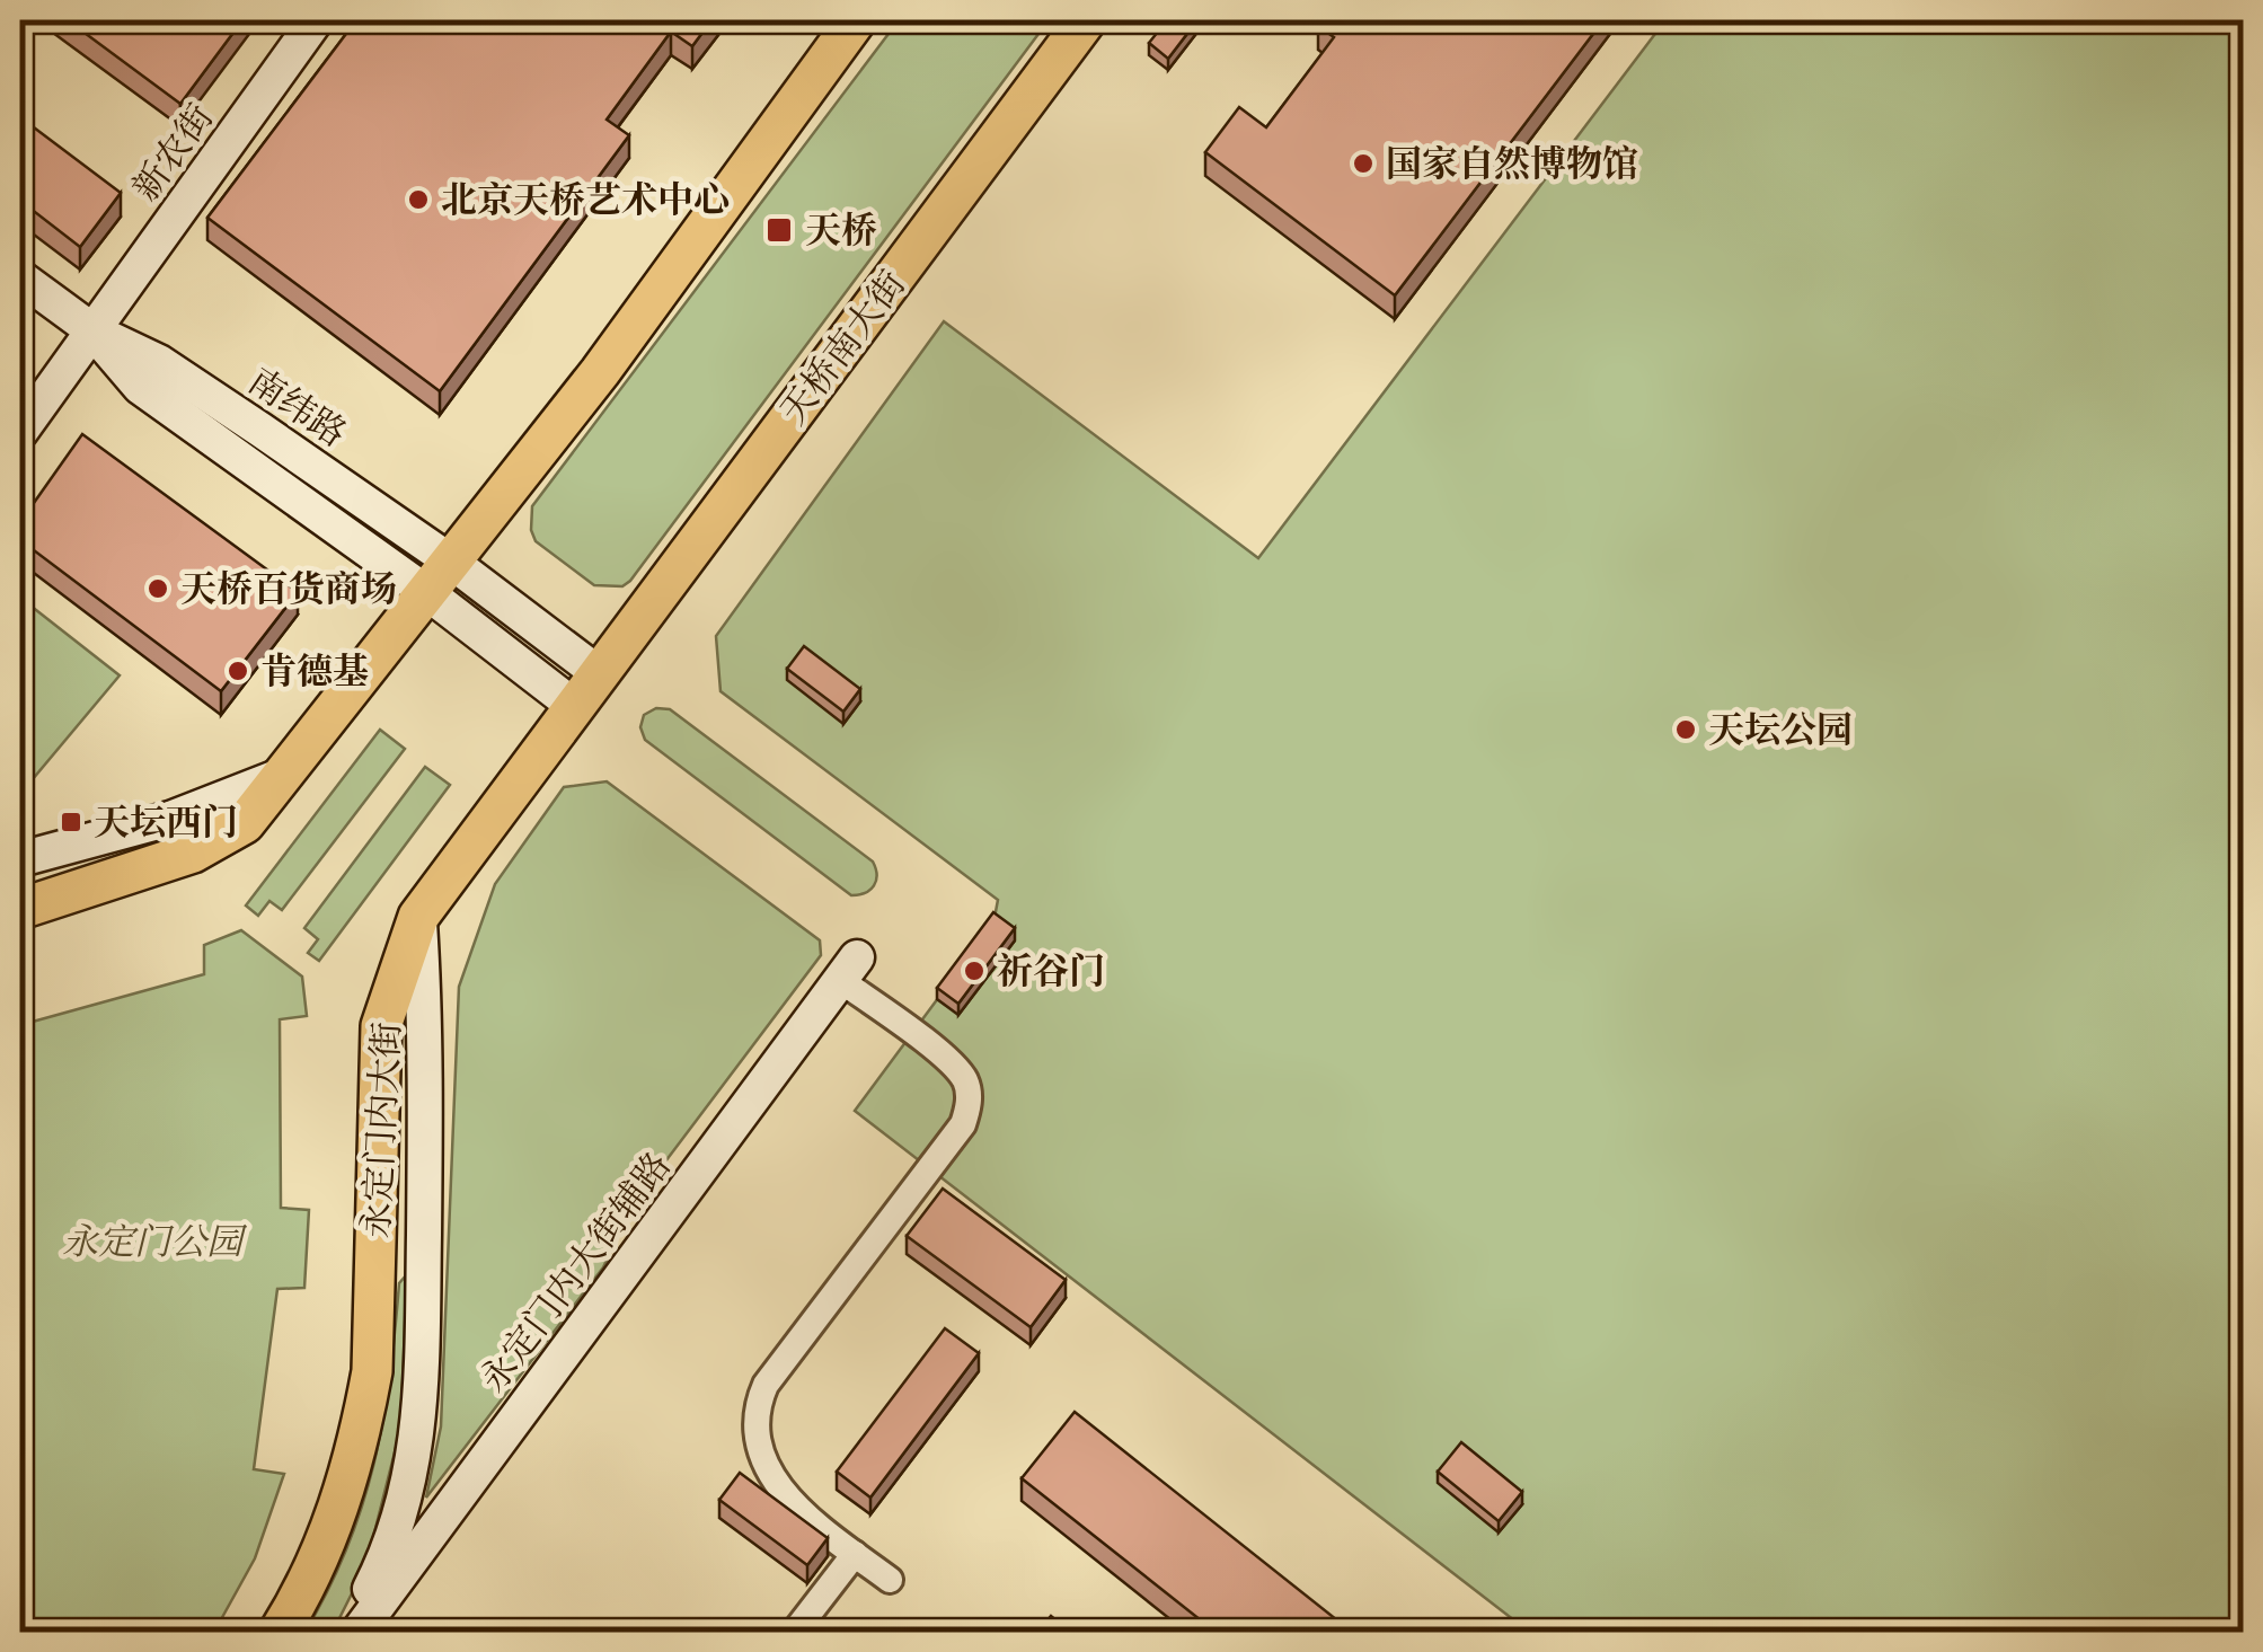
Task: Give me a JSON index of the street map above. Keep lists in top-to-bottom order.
{
  "streets": {
    "main road": ["天桥南大街", "永定门内大街"],
    "street": ["新农街", "南纬路", "永定门内大街辅路"]
  },
  "crossings": [
    ["新农街", "南纬路"],
    ["天桥南大街", "永定门内大街"]
  ],
  "parks": ["永定门公园"],
  "places": {
    "other": [
      "国家自然博物馆",
      "北京天桥艺术中心",
      "天桥百货商场",
      "肯德基",
      "天坛公园",
      "祈谷门"
    ],
    "transit": ["天桥", "天坛西门"]
  }
}
